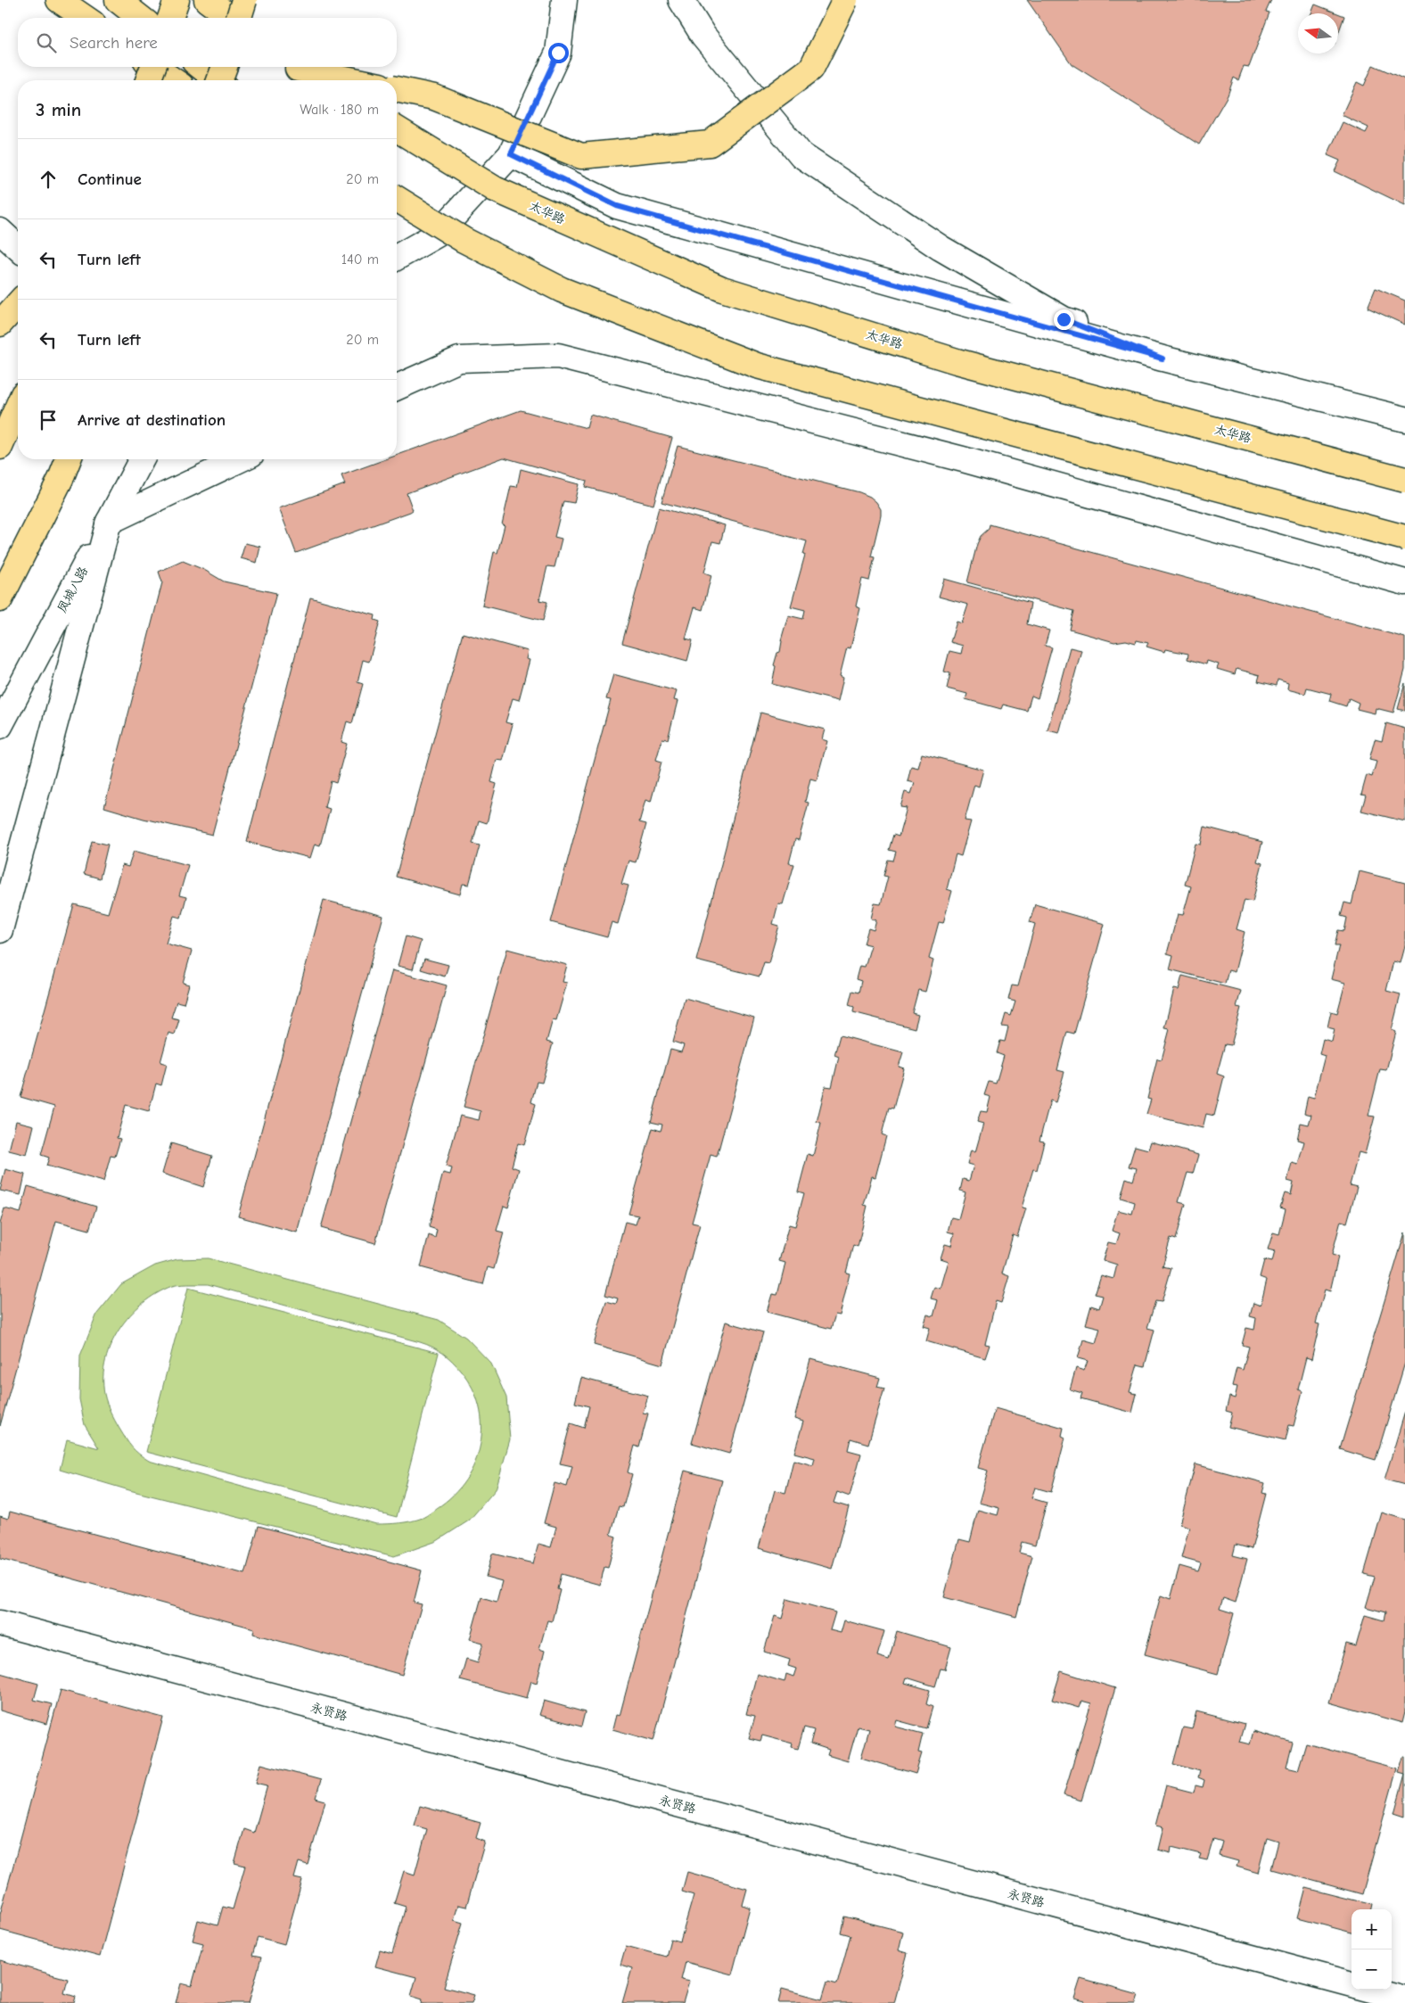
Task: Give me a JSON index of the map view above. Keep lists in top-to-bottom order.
{
  "streets": {
    "main road": ["太华路"],
    "street": ["凤城八路", "永贤路"]
  },
  "north": "left",
  "page": {
    "search": "Search here",
    "heading": ["3 min", "Walk · 180 m"],
    "list": [
      ["Continue", "20 m"],
      ["Turn left", "140 m"],
      ["Turn left", "20 m"],
      "Arrive at destination"
    ],
    "map_buttons": ["+", "−"]
  }
}
